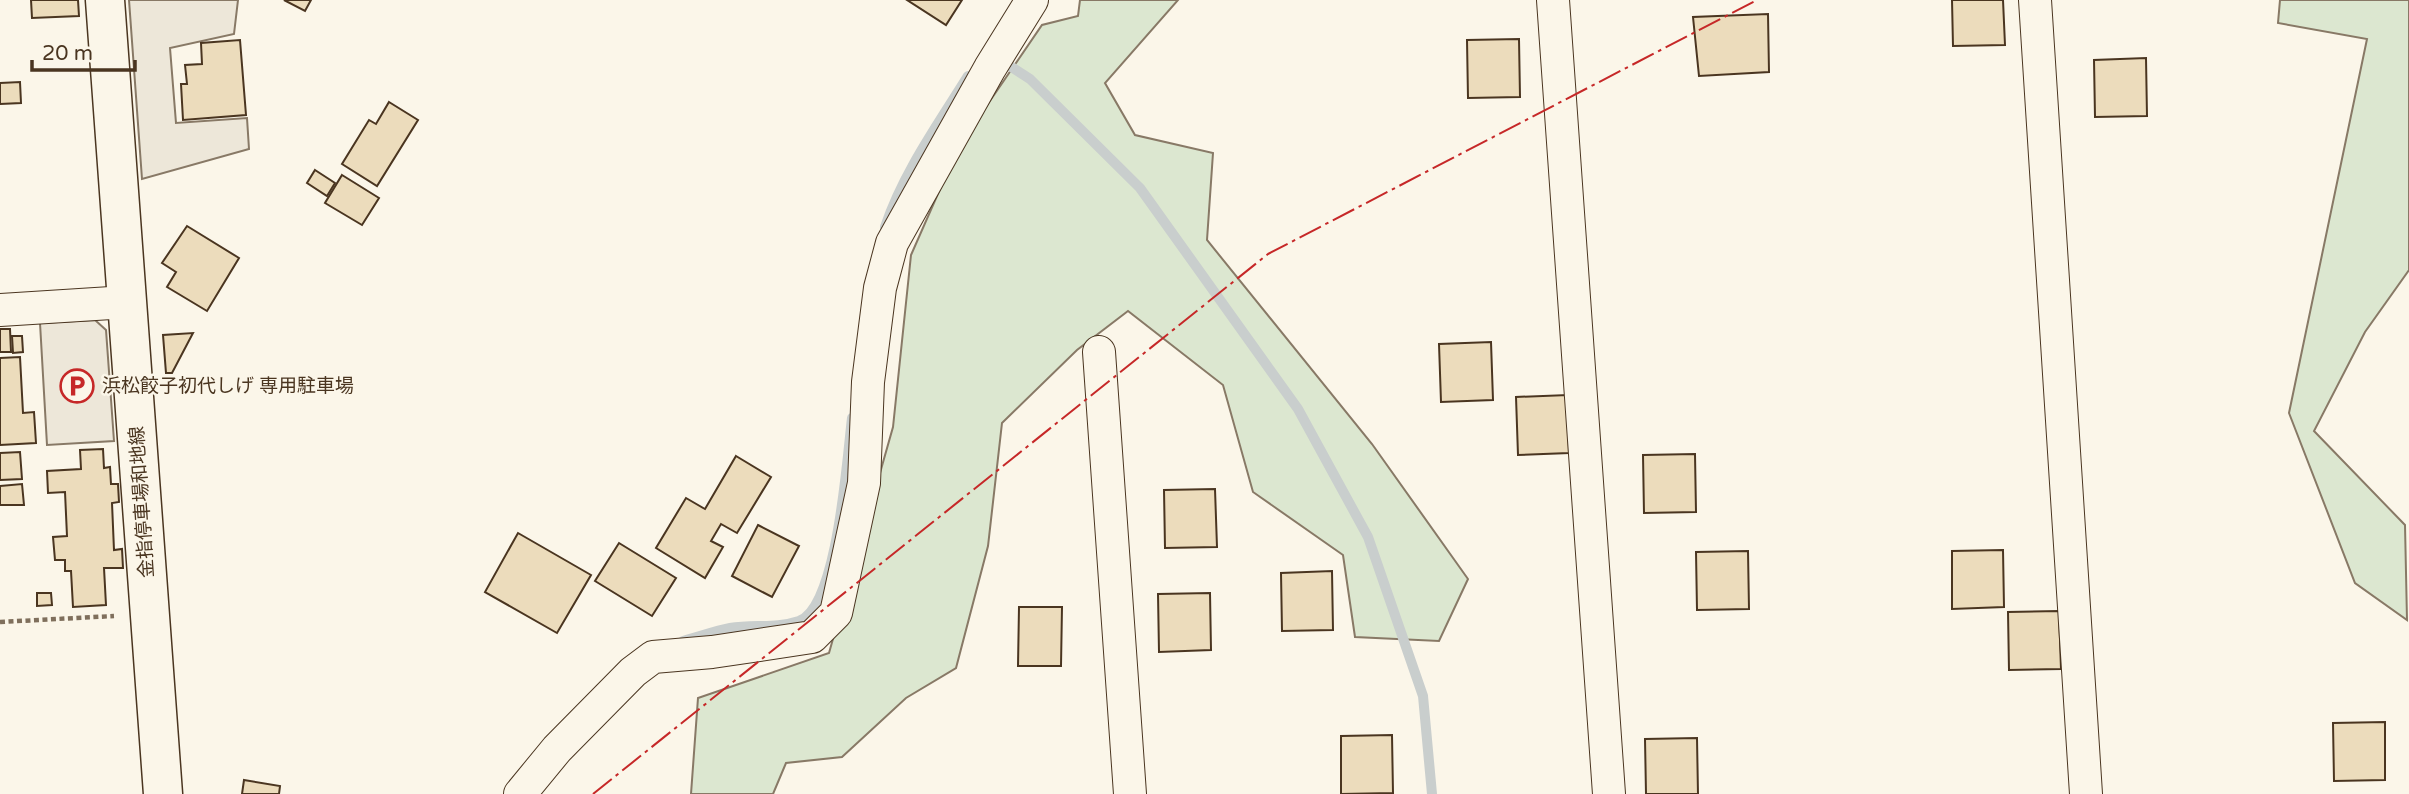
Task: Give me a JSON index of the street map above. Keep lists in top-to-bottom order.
{
  "streets": {
    "main road": ["金指停車場和地線"]
  },
  "places": {
    "parking": ["浜松餃子初代しげ 専用駐車場"]
  },
  "scale_bar": "20 m"
}
